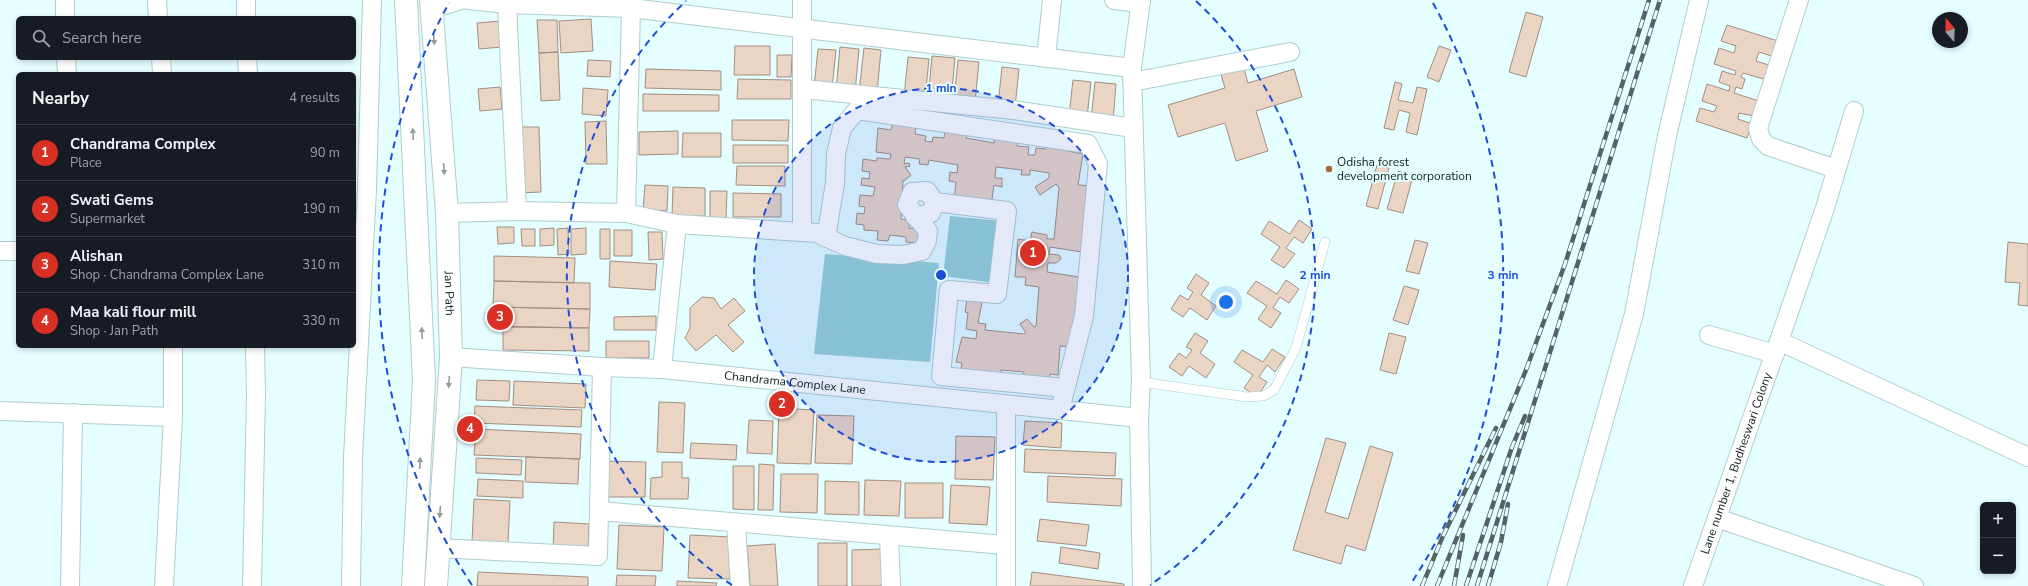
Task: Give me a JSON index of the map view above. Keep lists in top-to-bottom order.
{
  "streets": {
    "main road": ["Jan Path"],
    "street": ["Chandrama Complex Lane", "Lane number 1, Budheswari Colony"]
  },
  "crossings": [
    ["Jan Path", "Chandrama Complex Lane"]
  ],
  "places": ["Odisha forest development corporation"],
  "north": "top",
  "page": {
    "search": "Search here",
    "heading": ["Nearby", "4 results"],
    "list": [
      {
        "mark": "1",
        "name": "Chandrama Complex",
        "note": "Place",
        "value": "90 m"
      },
      {
        "mark": "2",
        "name": "Swati Gems",
        "note": "Supermarket",
        "value": "190 m"
      },
      {
        "mark": "3",
        "name": "Alishan",
        "note": "Shop · Chandrama Complex Lane",
        "value": "310 m"
      },
      {
        "mark": "4",
        "name": "Maa kali flour mill",
        "note": "Shop · Jan Path",
        "value": "330 m"
      }
    ],
    "pins": [
      "1",
      "3",
      "2",
      "4"
    ],
    "map_buttons": ["+", "−"]
  },
  "rings": ["1 min", "2 min", "3 min"]
}
